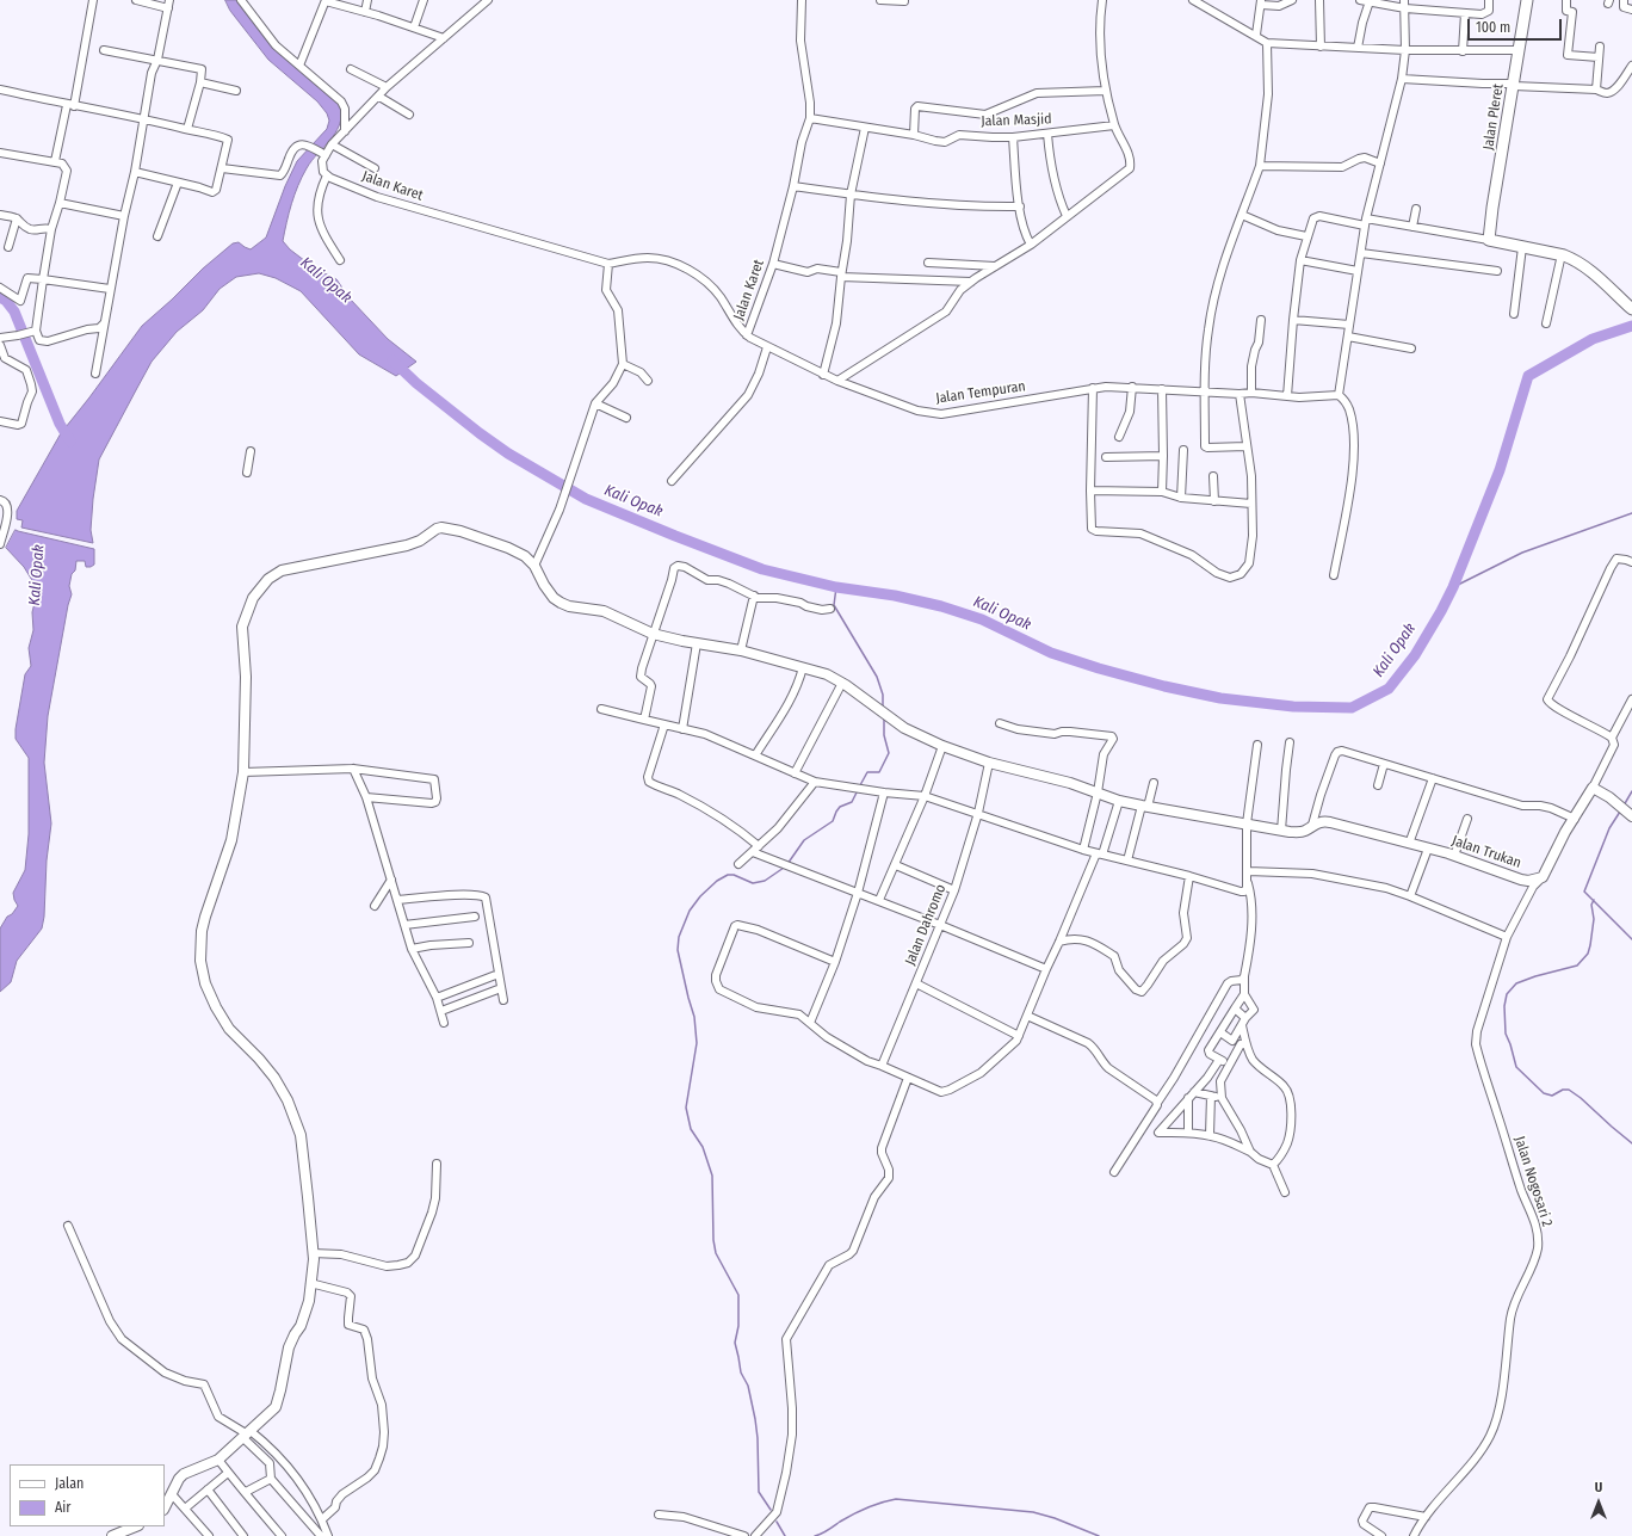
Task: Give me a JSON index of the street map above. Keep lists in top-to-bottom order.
{
  "streets": {
    "main road": ["Jalan Pleret"],
    "street": [
      "Jalan Masjid",
      "Jalan Karet",
      "Jalan Tempuran",
      "Jalan Trukan",
      "Jalan Dahromo",
      "Jalan Nogosari 2"
    ]
  },
  "crossings": [
    ["Jalan Masjid", "Jalan Karet"],
    ["Jalan Karet", "Jalan Tempuran"],
    ["Jalan Trukan", "Jalan Nogosari 2"]
  ],
  "water": ["Kali Opak"],
  "legend": ["Jalan", "Air"],
  "scale_bar": "100 m",
  "north": "top"
}
